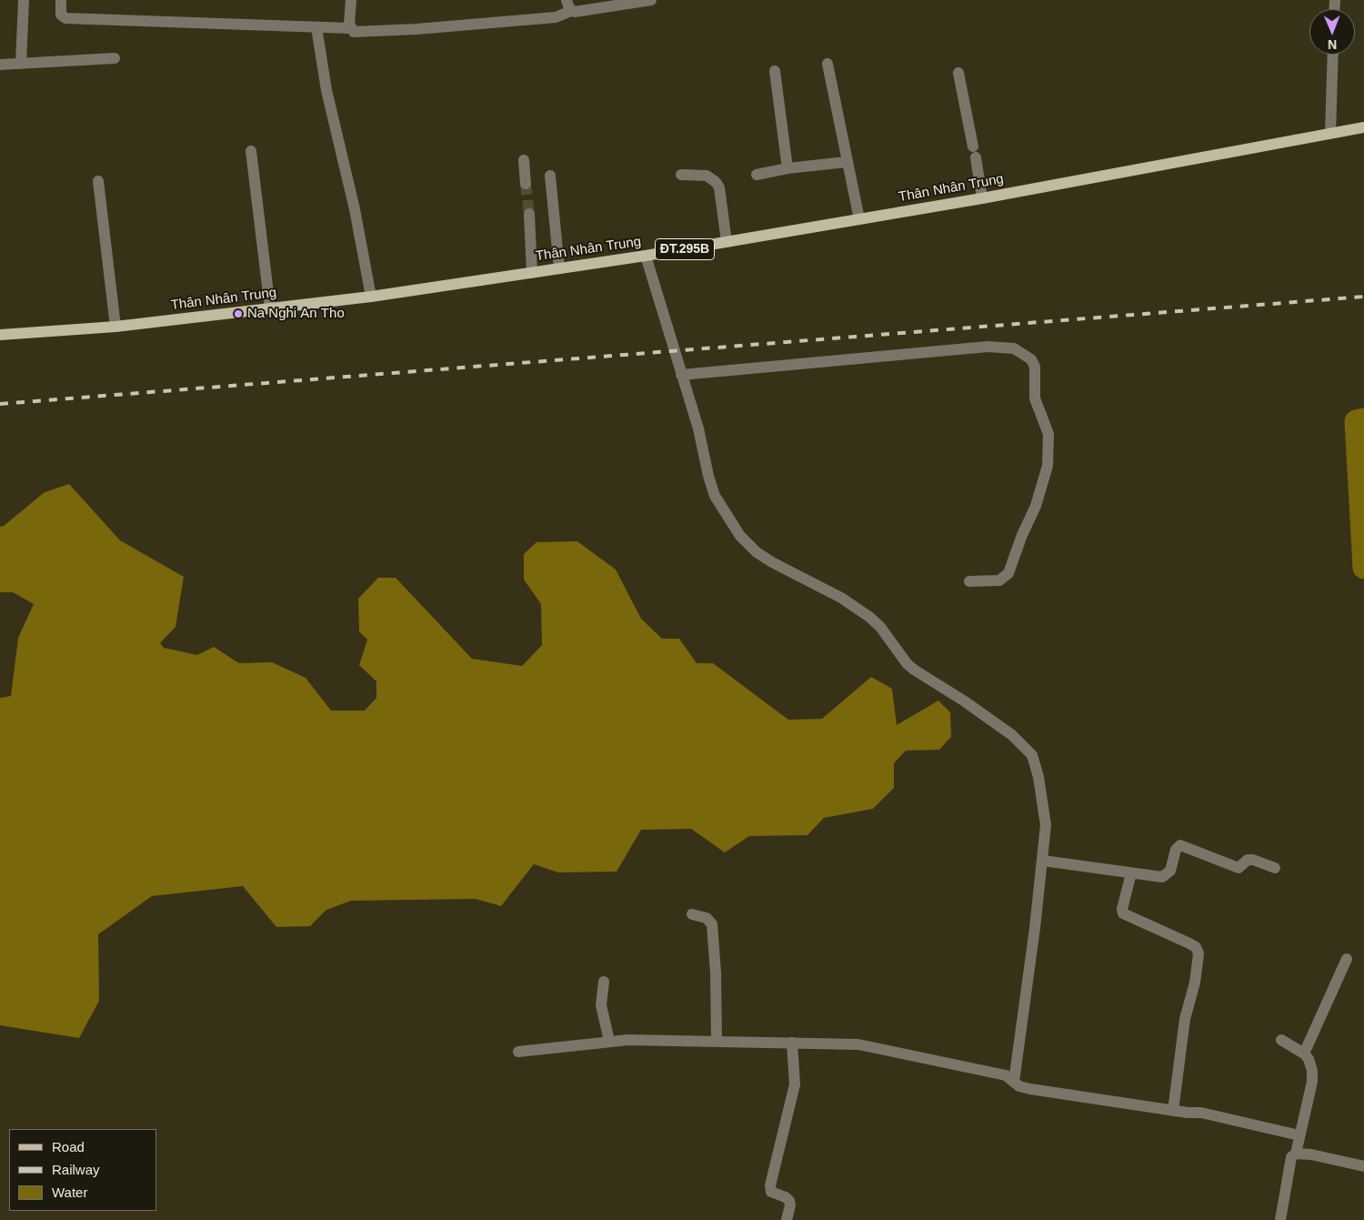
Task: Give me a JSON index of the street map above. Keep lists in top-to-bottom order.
{
  "streets": {
    "main road": ["Thân Nhân Trung", "ĐT.295B"]
  },
  "places": ["Na Nghi An Tho"],
  "legend": ["Road", "Railway", "Water"],
  "north": "bottom"
}
